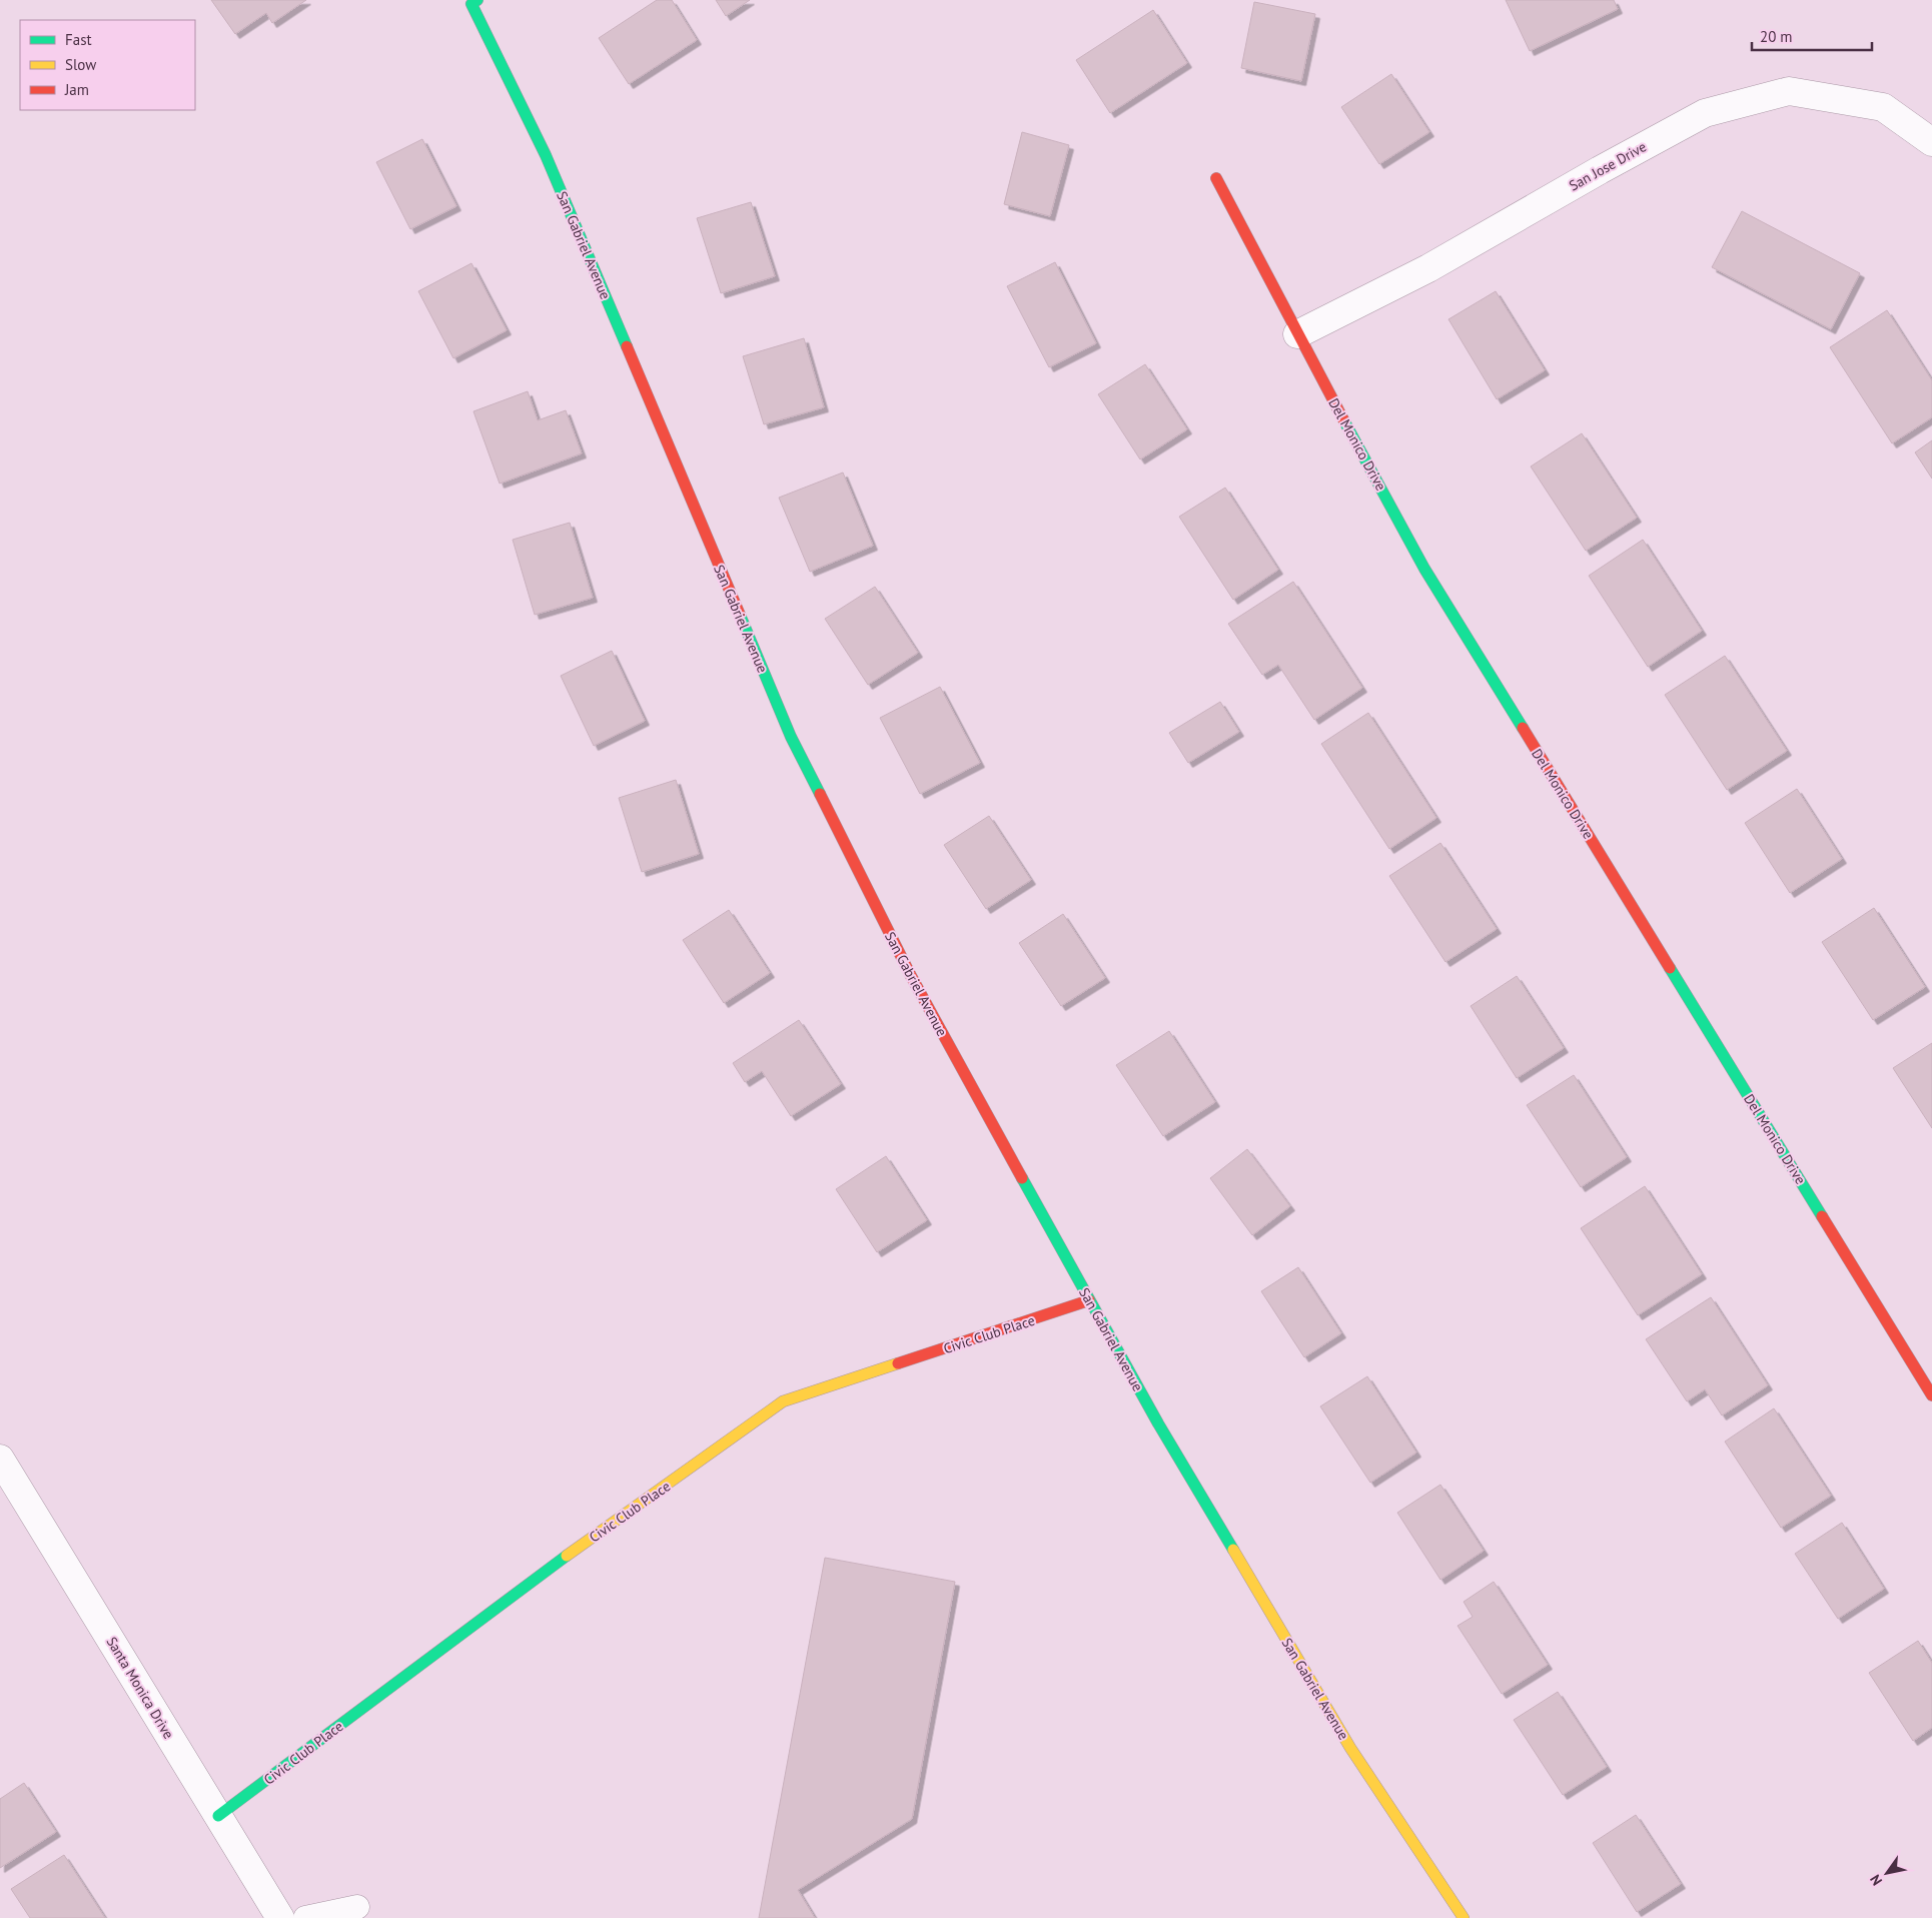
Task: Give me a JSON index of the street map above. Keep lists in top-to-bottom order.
{
  "streets": {
    "street": [
      "San Jose Drive",
      "San Gabriel Avenue",
      "Del Monico Drive",
      "Civic Club Place",
      "Santa Monica Drive"
    ]
  },
  "crossings": [
    ["San Jose Drive", "Del Monico Drive"],
    ["San Gabriel Avenue", "Civic Club Place"],
    ["Civic Club Place", "Santa Monica Drive"]
  ],
  "legend": ["Fast", "Slow", "Jam"],
  "scale_bar": "20 m",
  "north": "bottom left"
}
